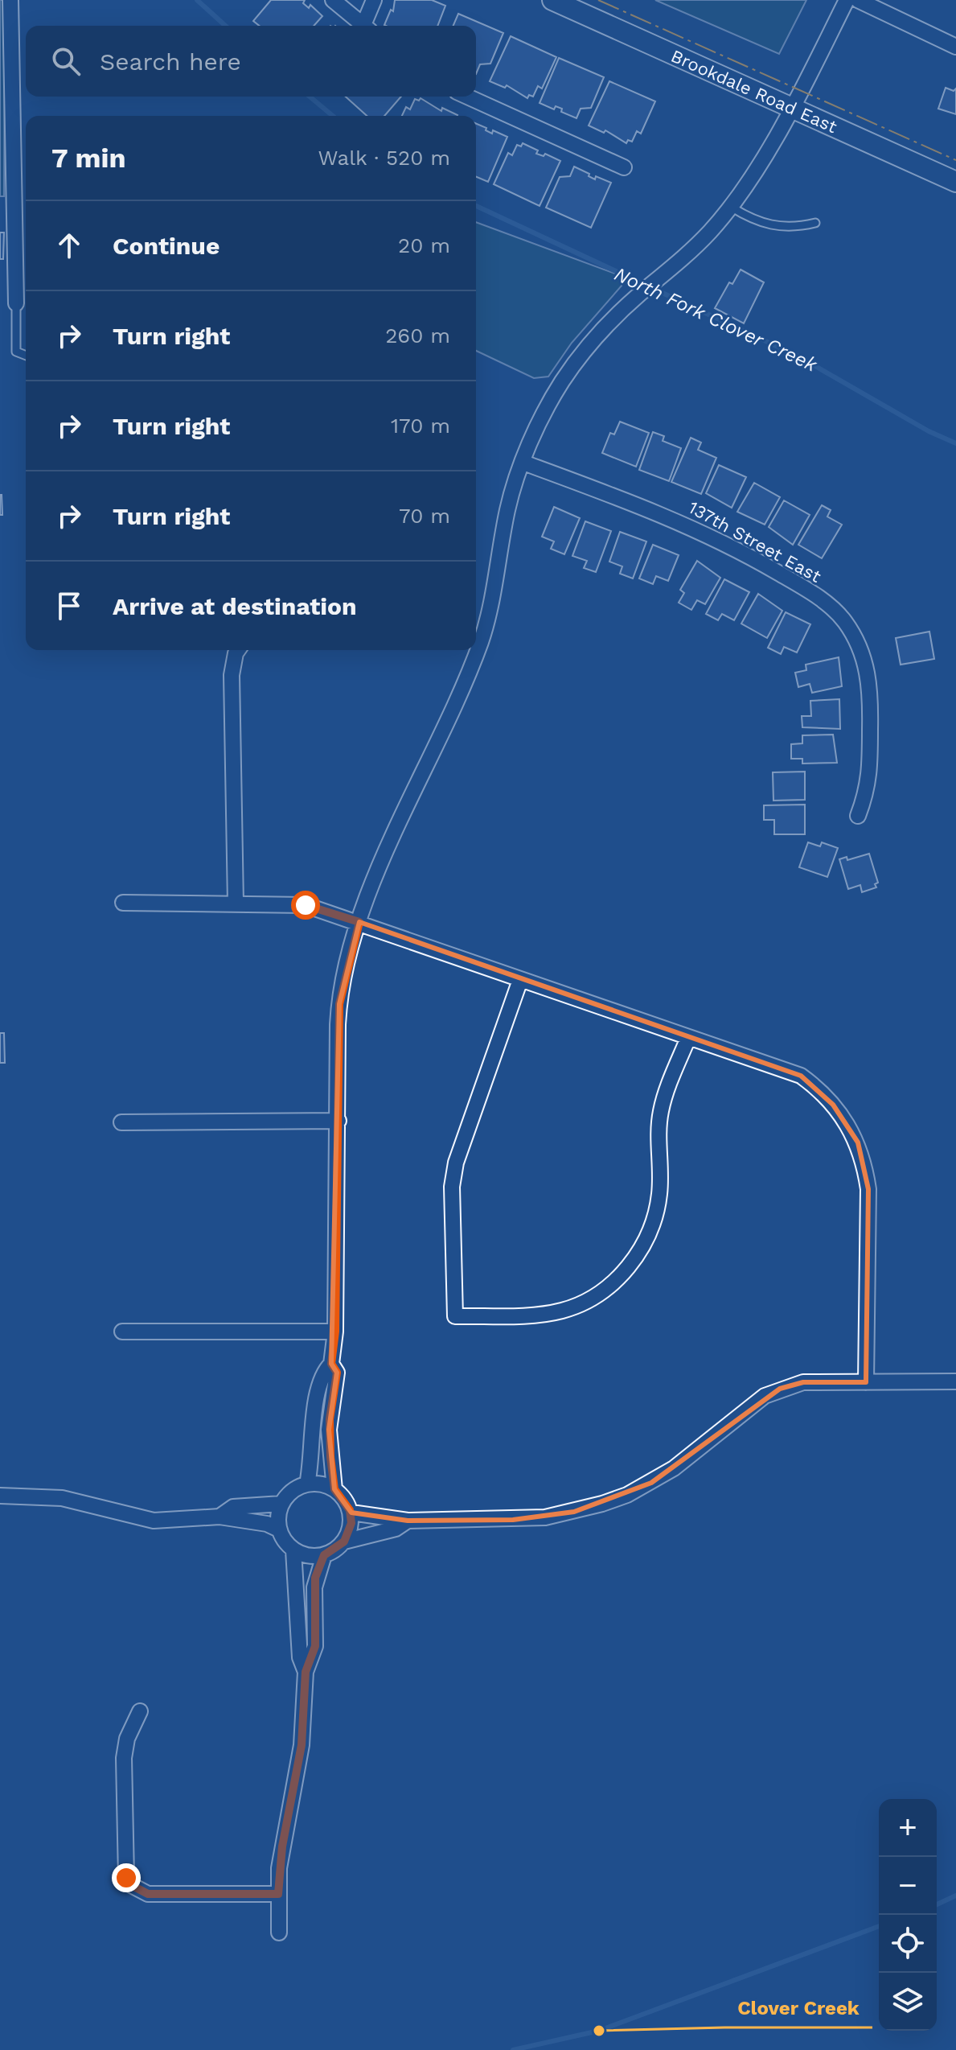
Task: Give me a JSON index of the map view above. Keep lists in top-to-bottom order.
{
  "streets": {
    "main road": ["Brookdale Road East"],
    "street": ["137th Street East"]
  },
  "water": ["North Fork Clover Creek"],
  "places": ["Clover Creek"],
  "page": {
    "search": "Search here",
    "heading": ["7 min", "Walk · 520 m"],
    "list": [
      ["Continue", "20 m"],
      ["Turn right", "260 m"],
      ["Turn right", "170 m"],
      ["Turn right", "70 m"],
      "Arrive at destination"
    ],
    "map_buttons": ["+", "−"]
  }
}
